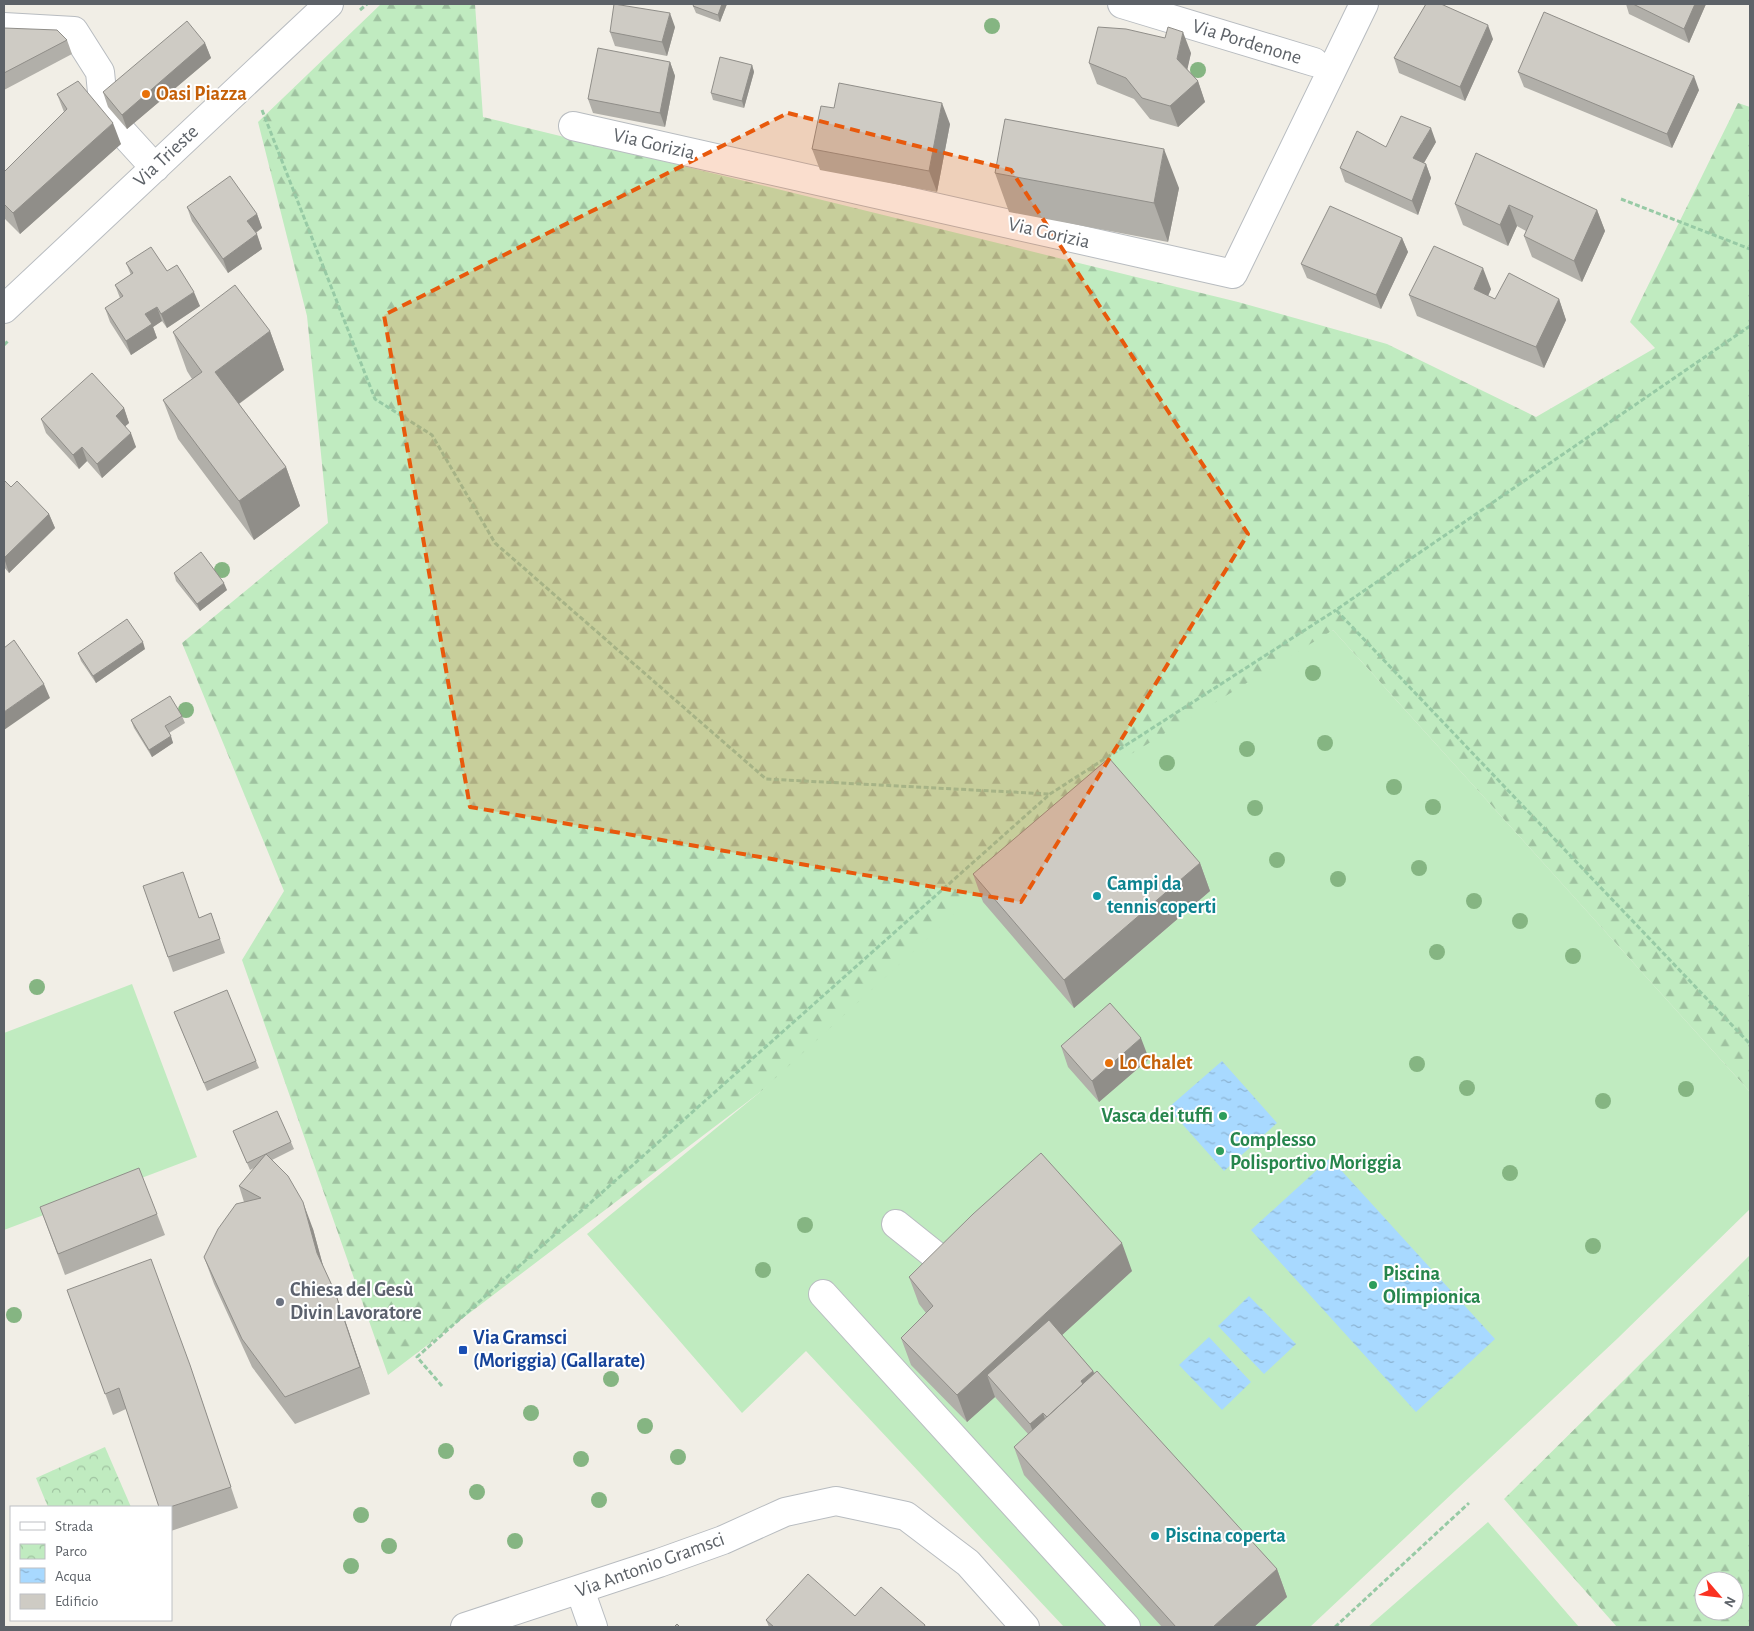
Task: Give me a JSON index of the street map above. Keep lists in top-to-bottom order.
{
  "streets": {
    "street": [
      "Via Pordenone",
      "Via Gorizia",
      "Via Trieste",
      "Via Antonio Gramsci"
    ]
  },
  "places": {
    "other": [
      "Oasi Piazza",
      "Campi da tennis coperti",
      "Lo Chalet",
      "Vasca dei tuffi",
      "Complesso Polisportivo Moriggia",
      "Piscina Olimpionica",
      "Chiesa del Gesù Divin Lavoratore",
      "Piscina coperta"
    ],
    "transit": ["Via Gramsci (Moriggia) (Gallarate)"]
  },
  "legend": [
    "Strada",
    "Parco",
    "Acqua",
    "Edificio"
  ],
  "north": "bottom right"
}
